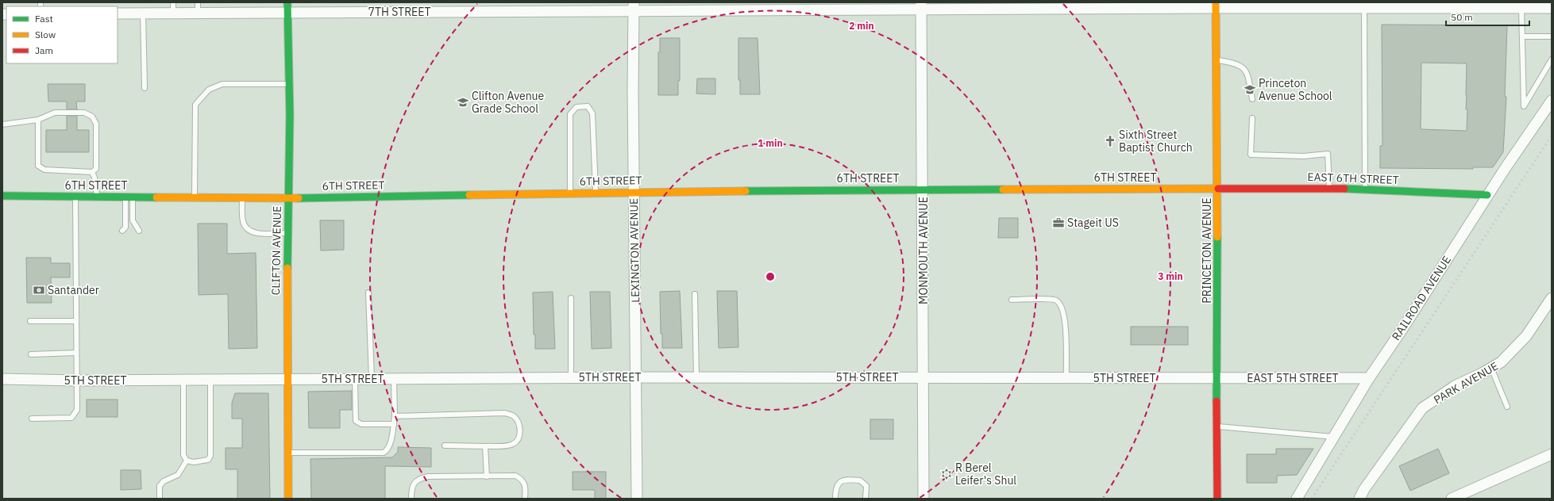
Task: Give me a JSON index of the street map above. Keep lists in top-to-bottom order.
{
  "streets": {
    "street": [
      "7TH STREET",
      "6TH STREET",
      "EAST 6TH STREET",
      "CLIFTON AVENUE",
      "LEXINGTON AVENUE",
      "MONMOUTH AVENUE",
      "PRINCETON AVENUE",
      "RAILROAD AVENUE",
      "5TH STREET",
      "EAST 5TH STREET",
      "PARK AVENUE"
    ]
  },
  "crossings": [
    ["7TH STREET", "CLIFTON AVENUE"],
    ["7TH STREET", "LEXINGTON AVENUE"],
    ["7TH STREET", "MONMOUTH AVENUE"],
    ["7TH STREET", "PRINCETON AVENUE"],
    ["6TH STREET", "EAST 6TH STREET"],
    ["6TH STREET", "CLIFTON AVENUE"],
    ["6TH STREET", "LEXINGTON AVENUE"],
    ["6TH STREET", "MONMOUTH AVENUE"],
    ["6TH STREET", "PRINCETON AVENUE"],
    ["EAST 6TH STREET", "PRINCETON AVENUE"],
    ["EAST 6TH STREET", "RAILROAD AVENUE"],
    ["CLIFTON AVENUE", "5TH STREET"],
    ["LEXINGTON AVENUE", "5TH STREET"],
    ["MONMOUTH AVENUE", "5TH STREET"],
    ["PRINCETON AVENUE", "5TH STREET"],
    ["PRINCETON AVENUE", "EAST 5TH STREET"],
    ["RAILROAD AVENUE", "EAST 5TH STREET"],
    ["5TH STREET", "EAST 5TH STREET"]
  ],
  "places": {
    "school or university": ["Princeton Avenue School", "Clifton Avenue Grade School"],
    "church": ["Sixth Street Baptist Church"],
    "office": ["Stageit US"],
    "bank": ["Santander"],
    "synagogue": ["R Berel Leifer's Shul"]
  },
  "legend": ["Fast", "Slow", "Jam"],
  "scale_bar": "50 m",
  "rings": ["2 min", "1 min", "3 min"]
}
